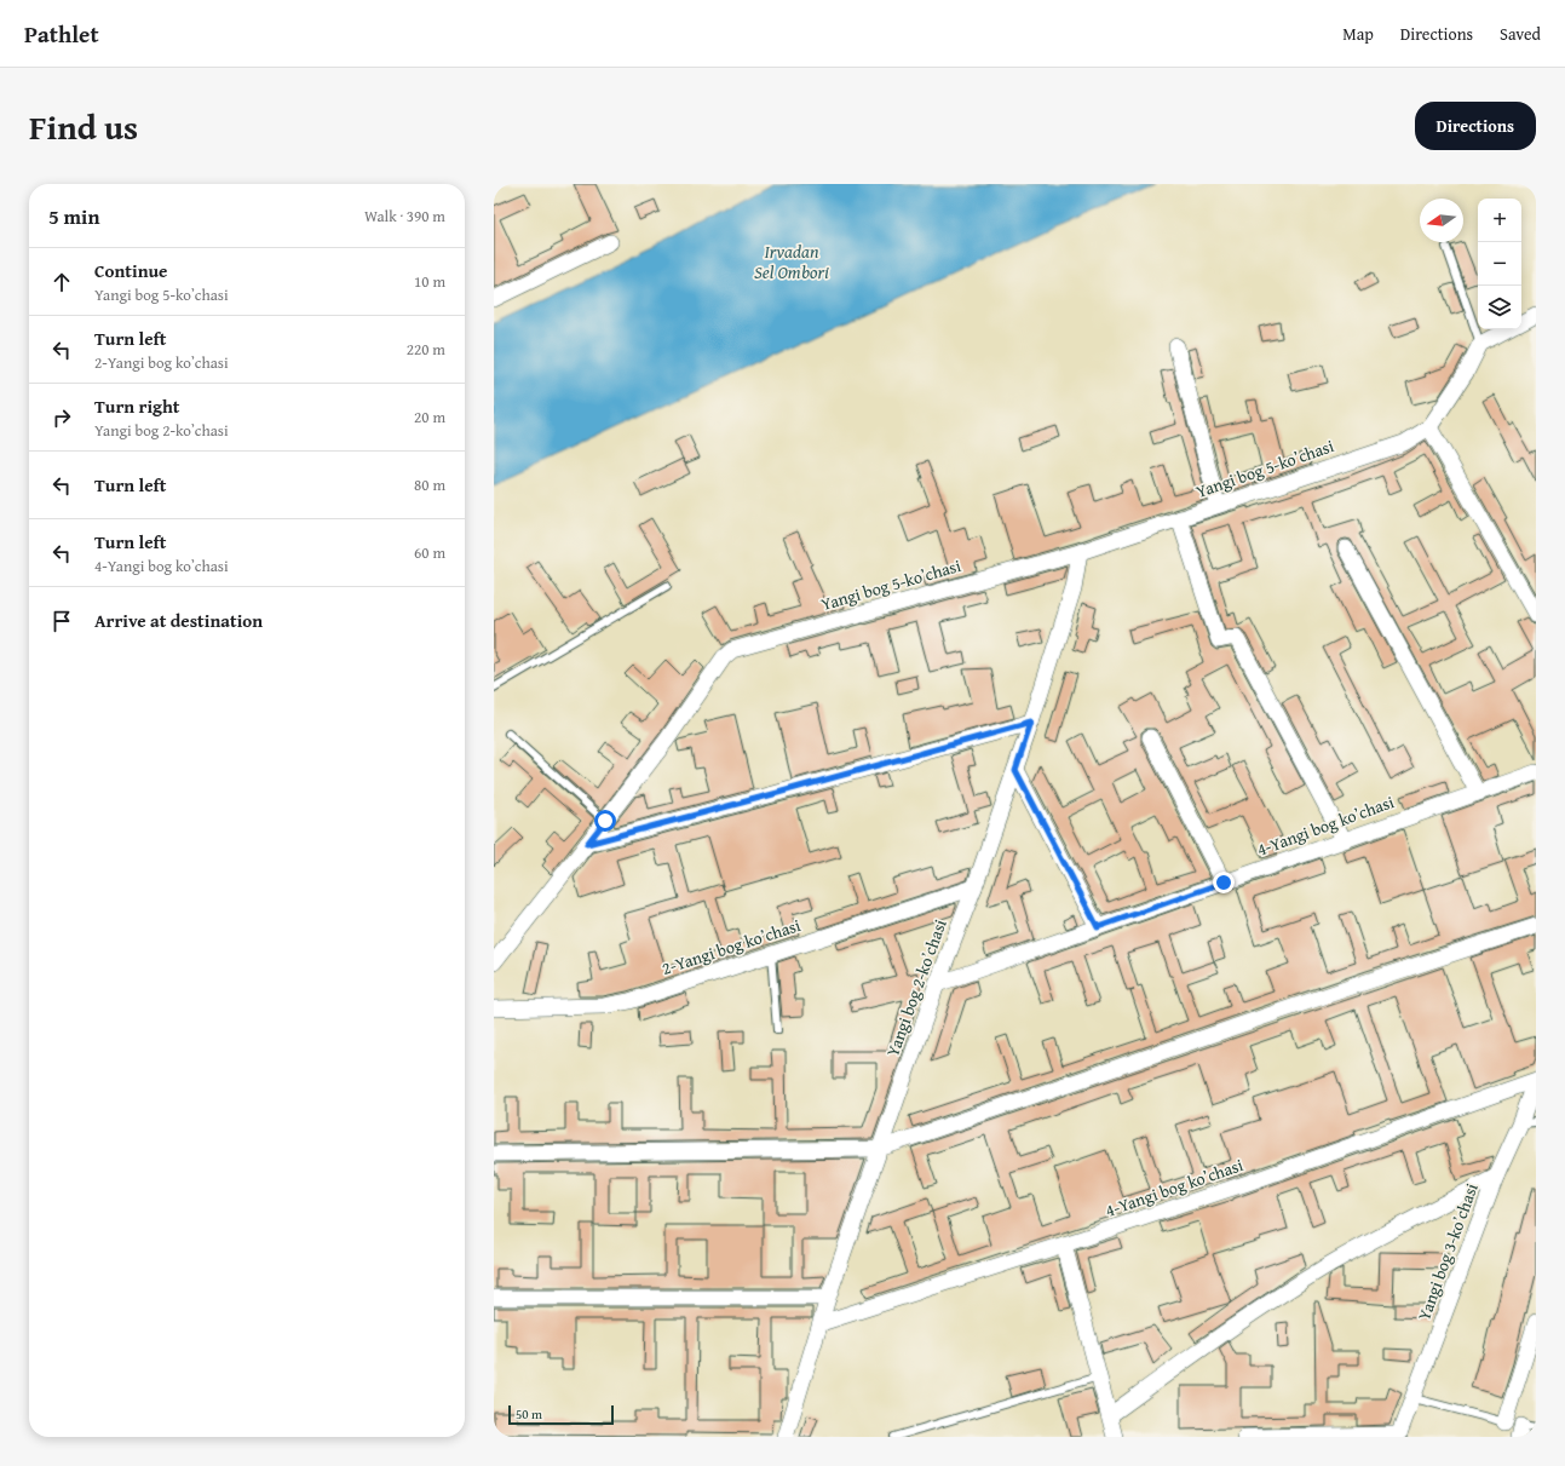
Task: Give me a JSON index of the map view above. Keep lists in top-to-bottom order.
{
  "streets": {
    "street": [
      "Yangi bog 5-koʼchasi",
      "4-Yangi bog koʼchasi",
      "2-Yangi bog koʼchasi",
      "Yangi bog 2-koʼchasi",
      "Yangi bog 3-koʼchasi"
    ]
  },
  "crossings": [
    ["Yangi bog 5-koʼchasi", "Yangi bog 2-koʼchasi"],
    ["4-Yangi bog koʼchasi", "Yangi bog 2-koʼchasi"],
    ["4-Yangi bog koʼchasi", "Yangi bog 3-koʼchasi"],
    ["2-Yangi bog koʼchasi", "Yangi bog 2-koʼchasi"]
  ],
  "water": ["Irvadan Sel Ombori"],
  "scale_bar": "50 m",
  "north": "left",
  "page": {
    "header": "Pathlet",
    "nav": ["Map", "Directions", "Saved"],
    "title": "Find us",
    "buttons": "Directions",
    "heading": ["5 min", "Walk · 390 m"],
    "map_buttons": ["+", "−"],
    "list": [
      ["Continue", "Yangi bog 5-koʼchasi", "10 m"],
      ["Turn left", "2-Yangi bog koʼchasi", "220 m"],
      ["Turn right", "Yangi bog 2-koʼchasi", "20 m"],
      ["Turn left", "80 m"],
      ["Turn left", "4-Yangi bog koʼchasi", "60 m"],
      "Arrive at destination"
    ],
    "scale": "50 m"
  }
}
